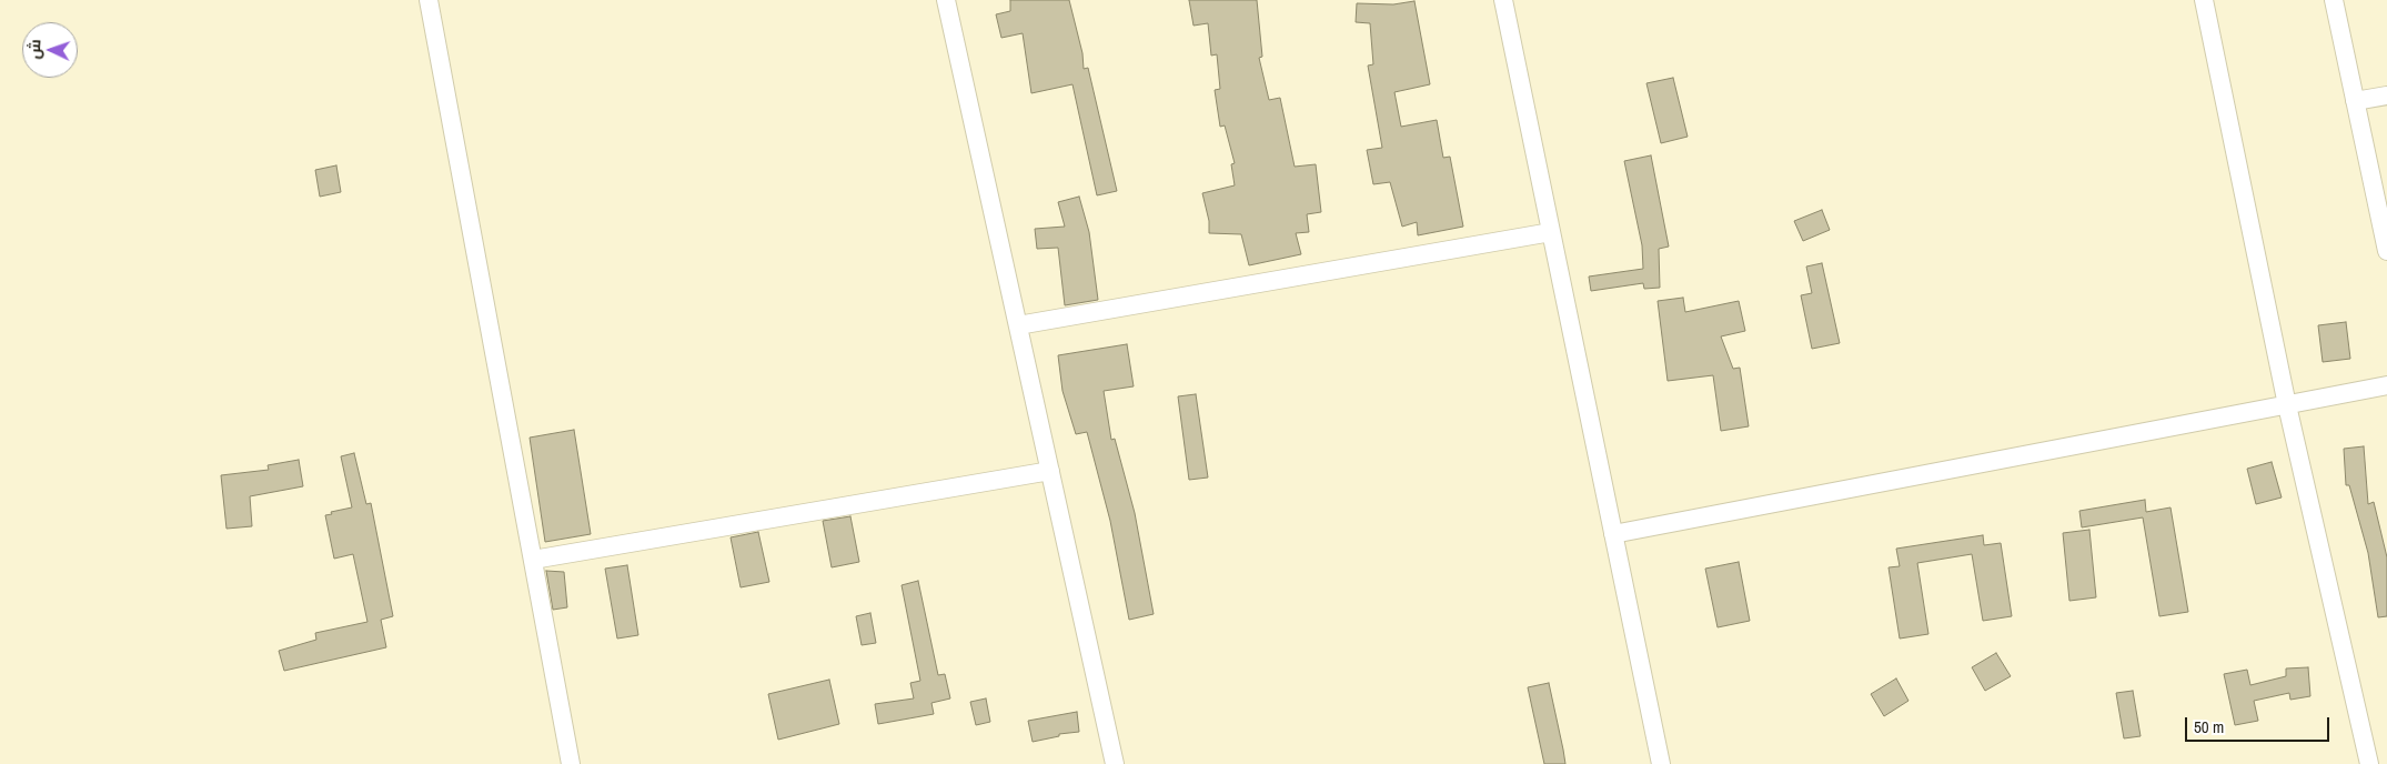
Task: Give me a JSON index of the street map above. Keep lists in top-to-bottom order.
{
  "scale_bar": "50 m",
  "north": "left"
}
